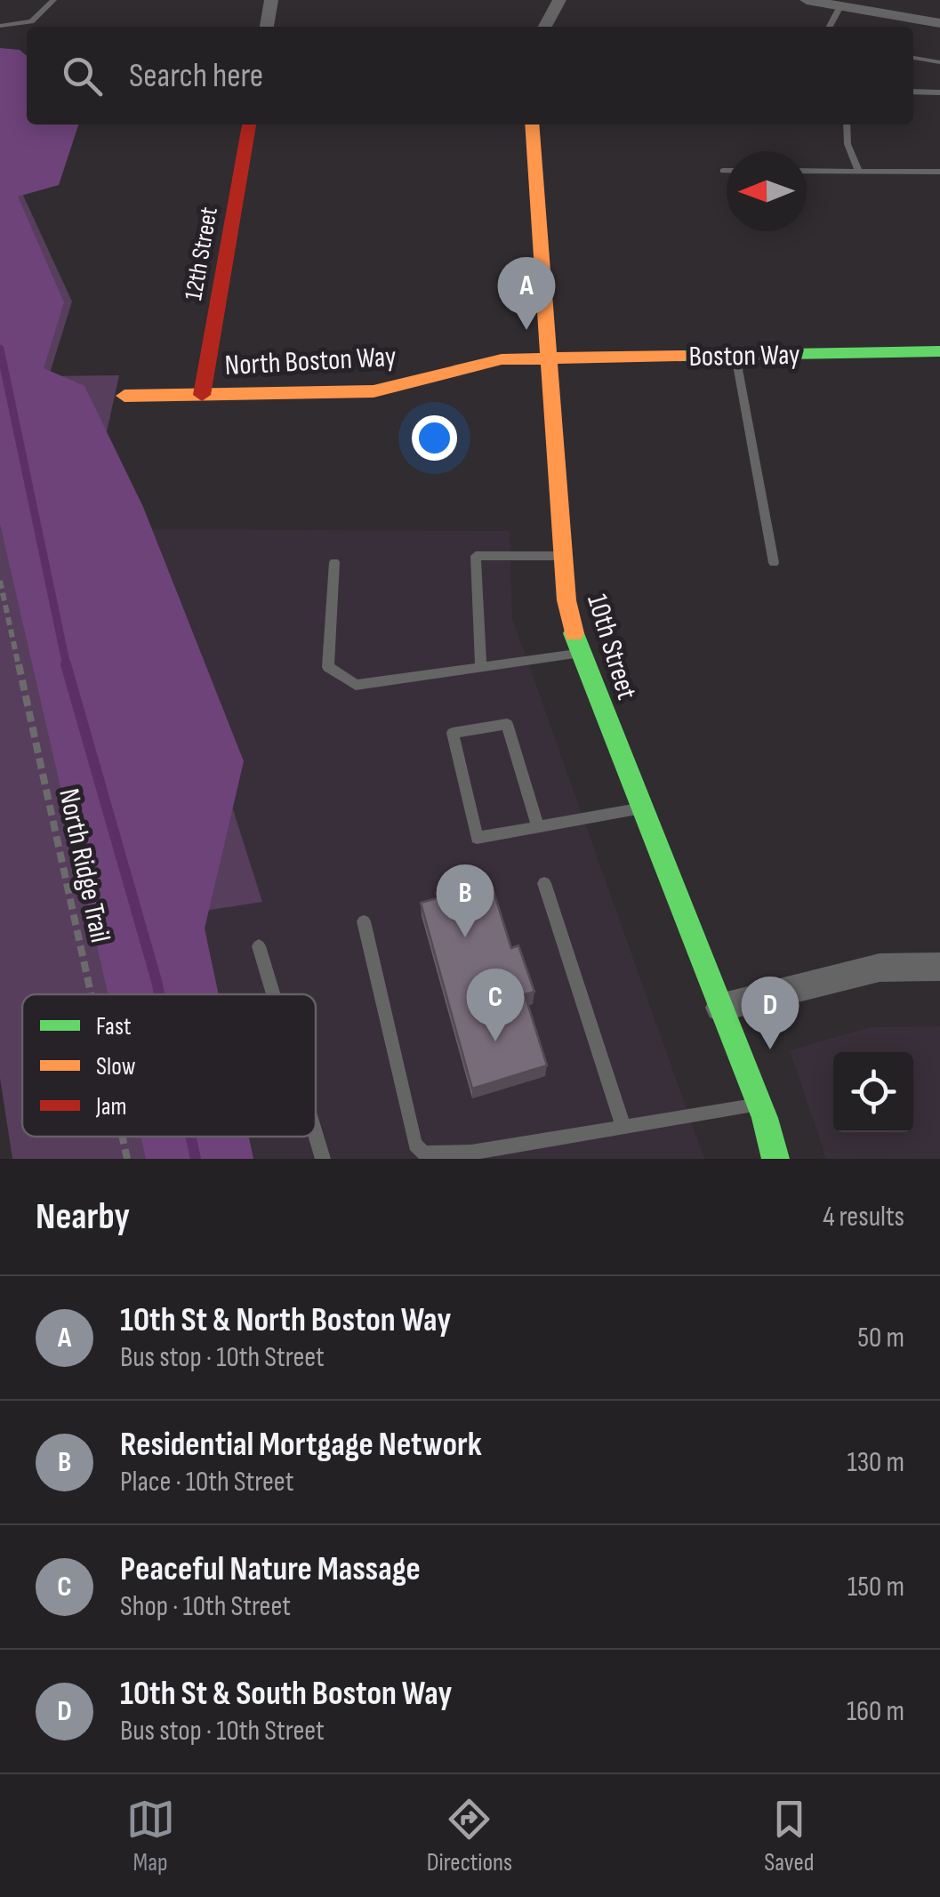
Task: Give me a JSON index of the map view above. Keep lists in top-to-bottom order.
{
  "streets": {
    "street": [
      "12th Street",
      "Boston Way",
      "North Boston Way",
      "10th Street"
    ],
    "path": ["North Ridge Trail"]
  },
  "crossings": [
    ["12th Street", "North Boston Way"],
    ["Boston Way", "North Boston Way"],
    ["Boston Way", "10th Street"],
    ["North Boston Way", "10th Street"]
  ],
  "legend": ["Fast", "Slow", "Jam"],
  "north": "left",
  "page": {
    "search": "Search here",
    "pins": [
      "A",
      "B",
      "C",
      "D"
    ],
    "heading": ["Nearby", "4 results"],
    "list": [
      {
        "mark": "A",
        "name": "10th St & North Boston Way",
        "note": "Bus stop · 10th Street",
        "value": "50 m"
      },
      {
        "mark": "B",
        "name": "Residential Mortgage Network",
        "note": "Place · 10th Street",
        "value": "130 m"
      },
      {
        "mark": "C",
        "name": "Peaceful Nature Massage",
        "note": "Shop · 10th Street",
        "value": "150 m"
      },
      {
        "mark": "D",
        "name": "10th St & South Boston Way",
        "note": "Bus stop · 10th Street",
        "value": "160 m"
      }
    ],
    "nav": ["Map", "Directions", "Saved"]
  }
}
